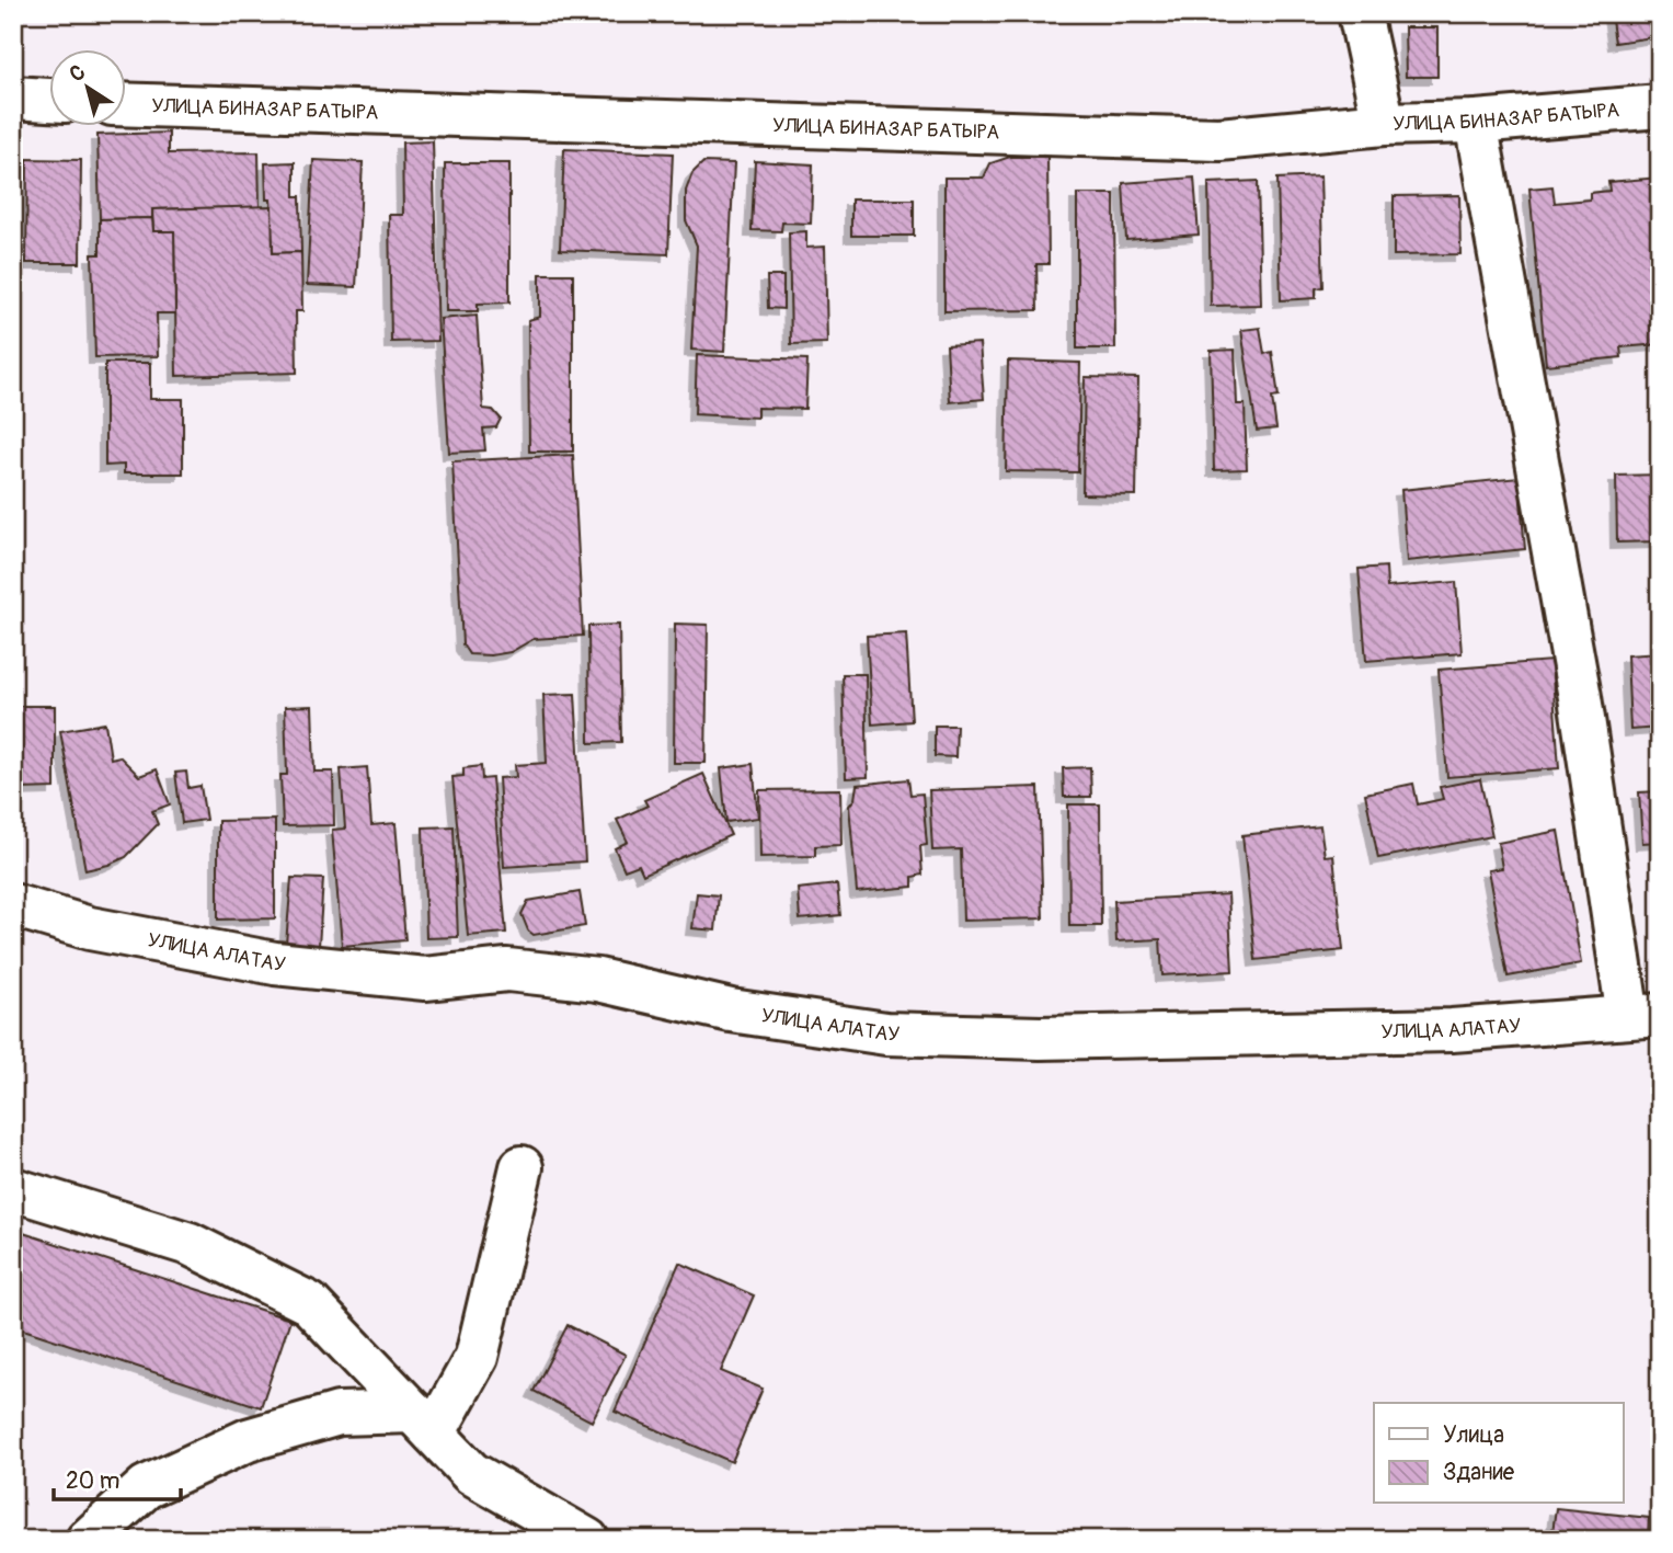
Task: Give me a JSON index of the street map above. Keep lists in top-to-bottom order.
{
  "streets": {
    "street": ["УЛИЦА БИНАЗАР БАТЫРА", "УЛИЦА АЛАТАУ"]
  },
  "legend": ["Улица", "Здание"],
  "scale_bar": "20 m",
  "north": "top left"
}
